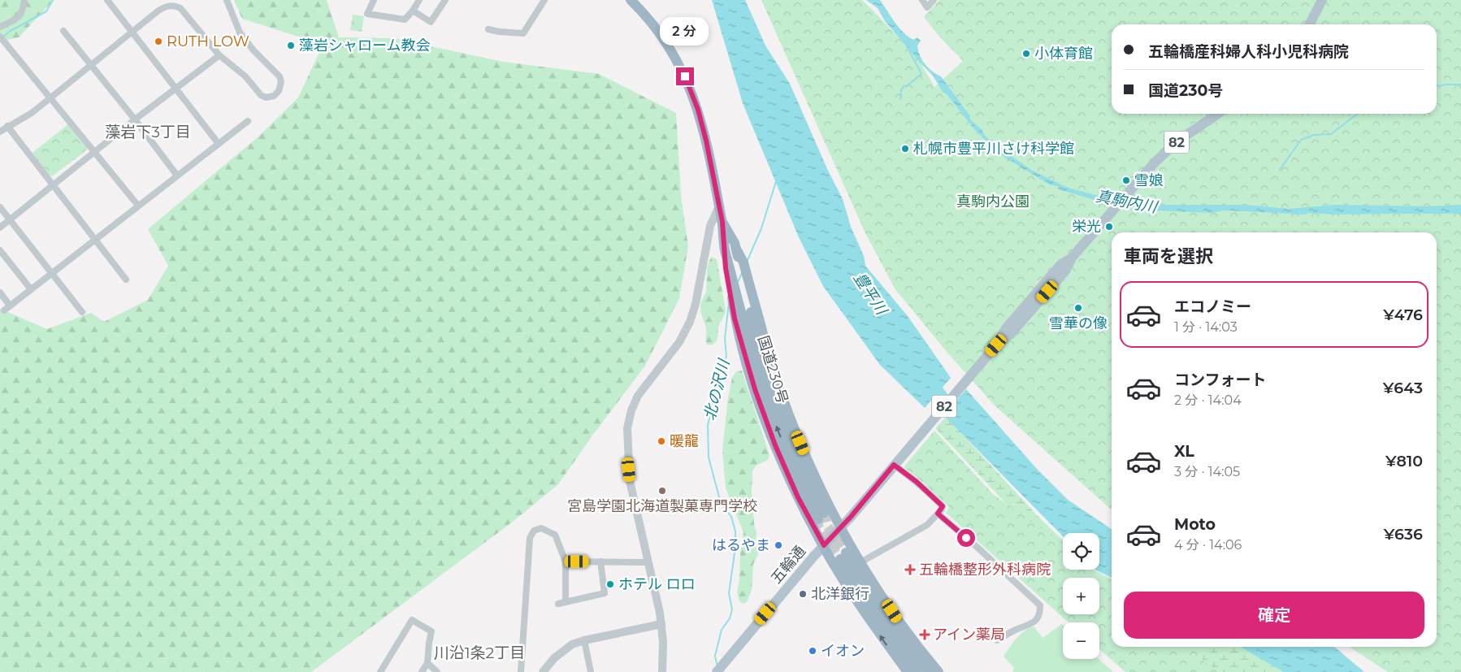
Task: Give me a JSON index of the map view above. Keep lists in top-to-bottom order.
{
  "streets": {
    "highway": ["国道230号"],
    "main road": ["82", "五輪通"]
  },
  "districts": ["藻岩下3丁目", "川沿1条2丁目"],
  "water": ["真駒内川", "豊平川", "北の沢川"],
  "parks": ["真駒内公園"],
  "places": {
    "other": [
      "RUTH LOW",
      "藻岩シャローム教会",
      "小体育館",
      "札幌市豊平川さけ科学館",
      "雪娘",
      "栄光",
      "雪華の像",
      "暖龍",
      "宮島学園北海道製菓専門学校",
      "はるやま",
      "ホテル ロロ",
      "北洋銀行",
      "イオン"
    ],
    "health": ["五輪橋整形外科病院", "アイン薬局"]
  },
  "page": {
    "bubble": "2 分",
    "banner": ["五輪橋産科婦人科小児科病院", "国道230号"],
    "heading": "車両を選択",
    "list": [
      {
        "name": "エコノミー",
        "note": "1 分 · 14:03",
        "value": "¥476"
      },
      {
        "name": "コンフォート",
        "note": "2 分 · 14:04",
        "value": "¥643"
      },
      {
        "name": "XL",
        "note": "3 分 · 14:05",
        "value": "¥810"
      },
      {
        "name": "Moto",
        "note": "4 分 · 14:06",
        "value": "¥636"
      }
    ],
    "map_buttons": ["+", "−"],
    "buttons": "確定"
  }
}
